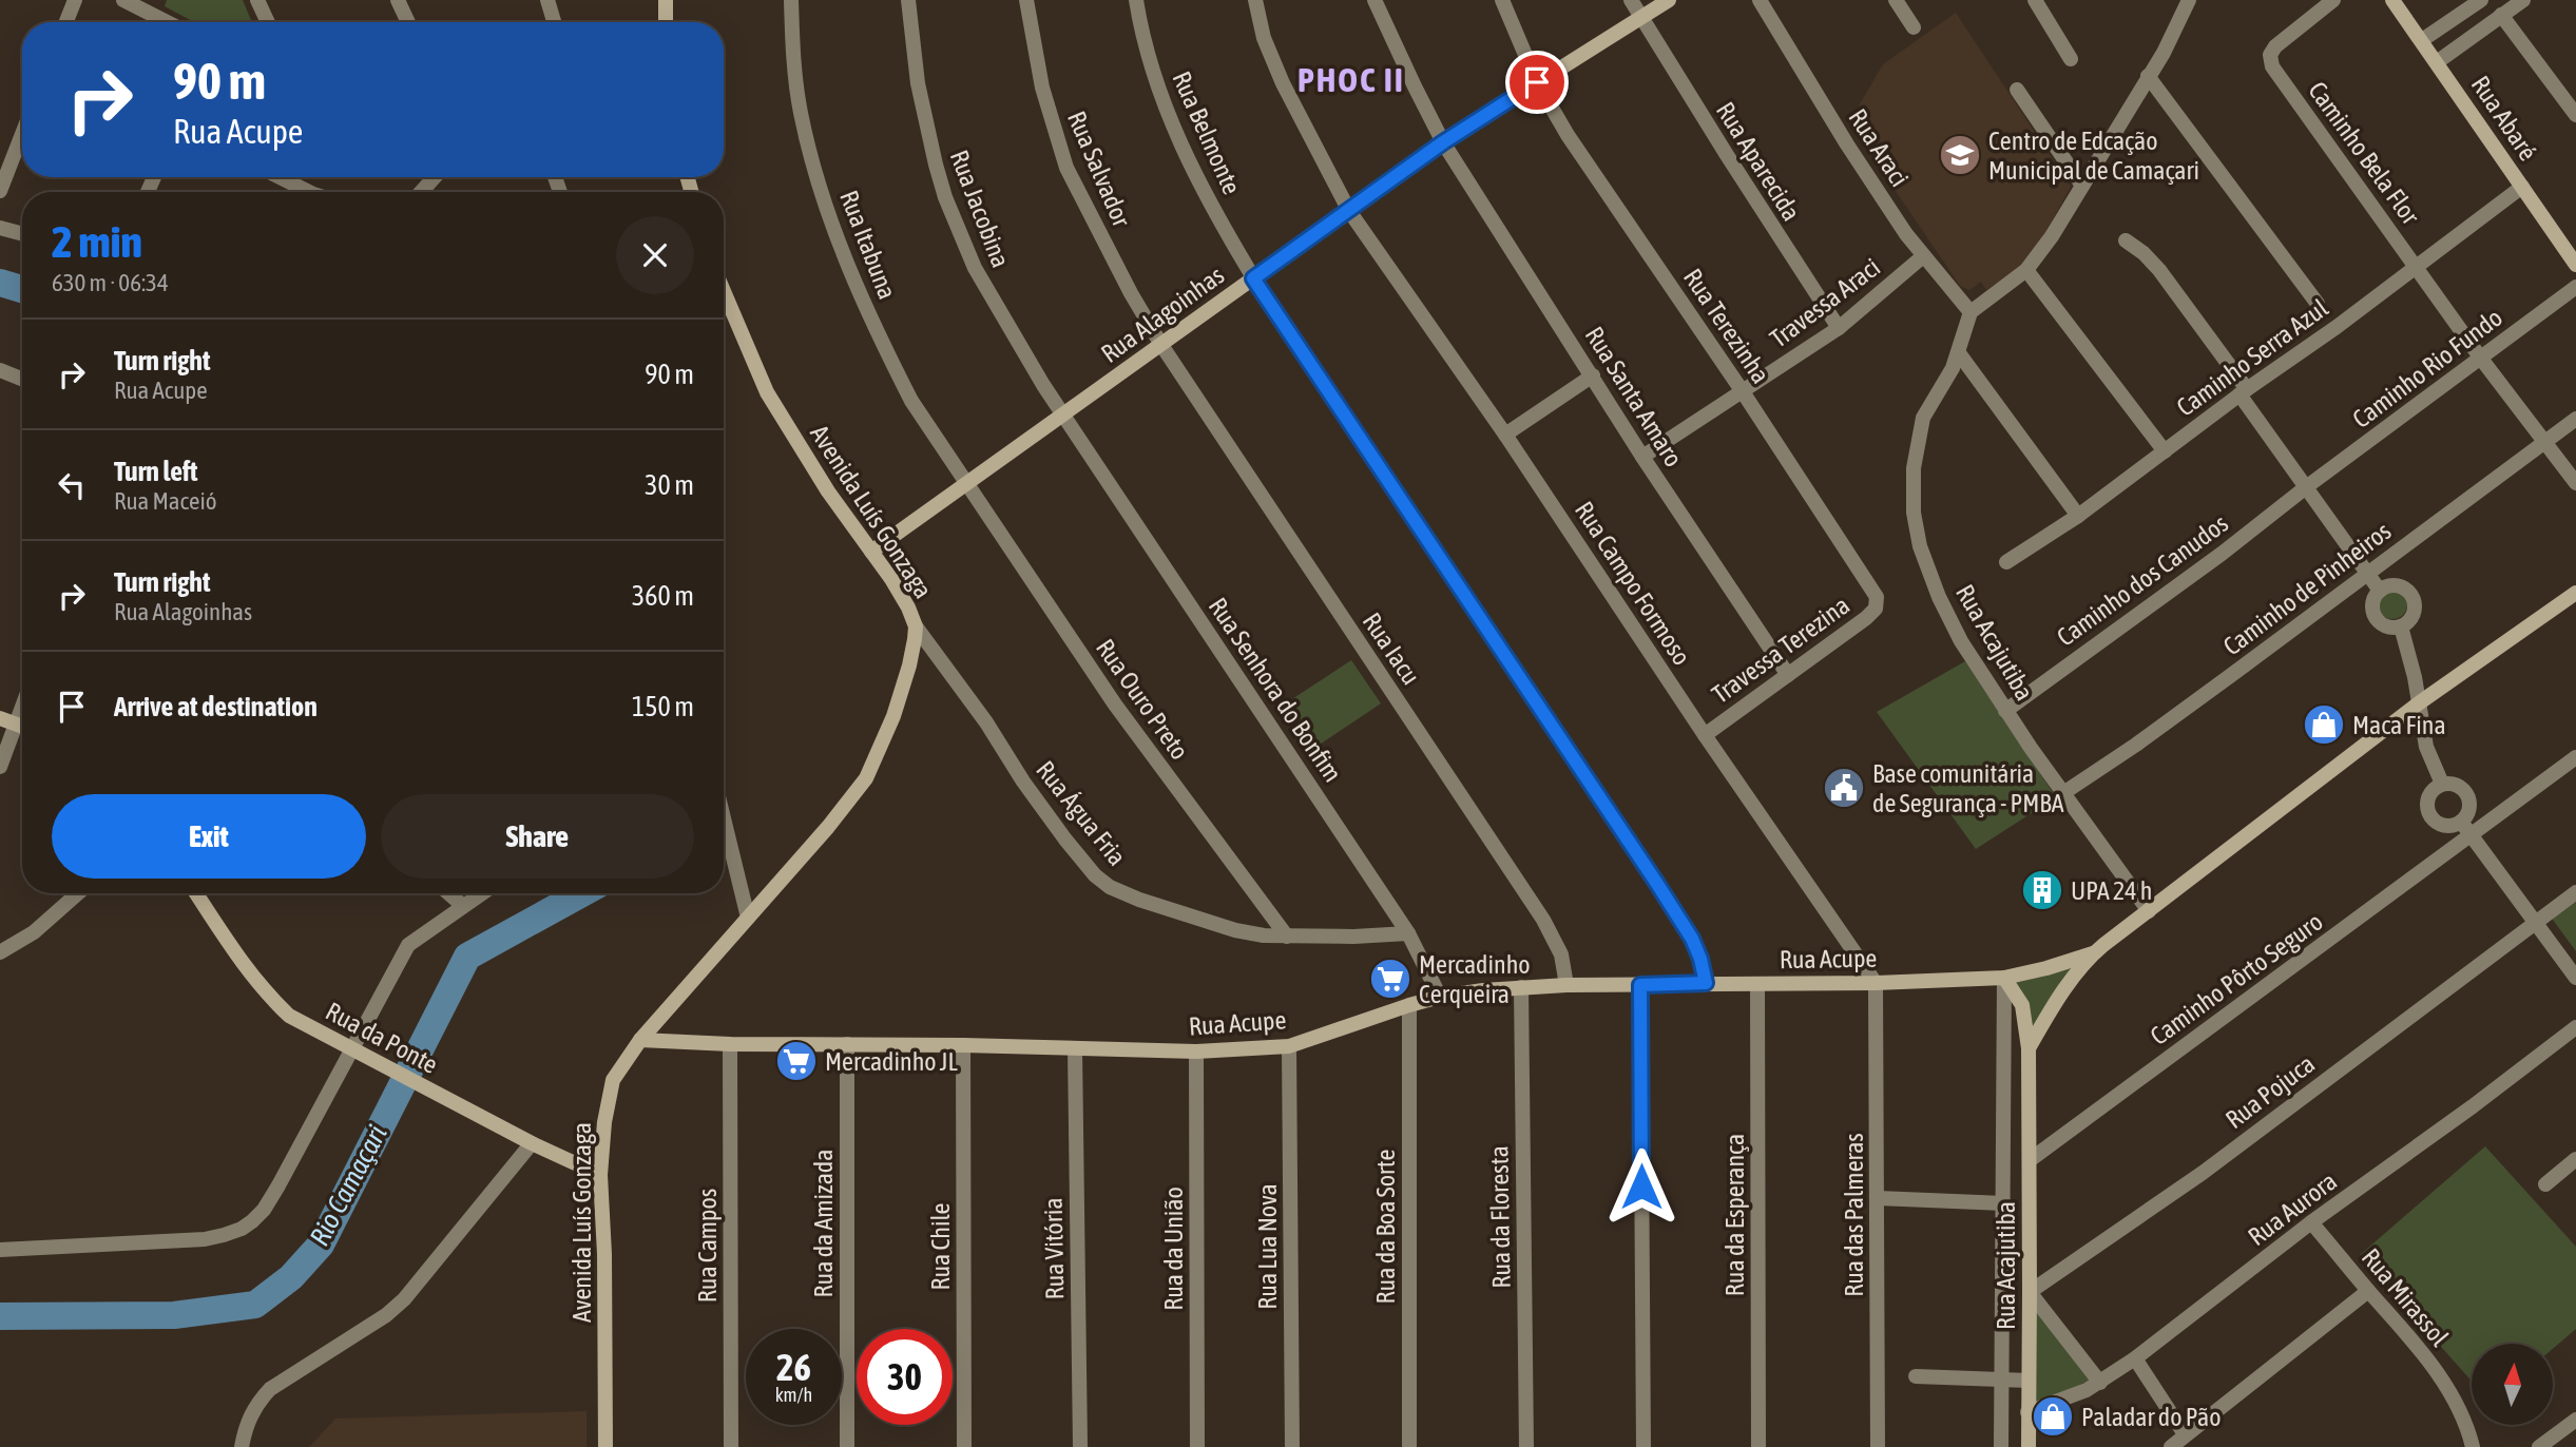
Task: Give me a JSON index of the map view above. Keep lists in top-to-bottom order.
{
  "streets": {
    "street": [
      "Rua Abaré",
      "Rua Belmonte",
      "Rua Araci",
      "Caminho Bela Flor",
      "Rua Aparecida",
      "Rua Salvador",
      "Rua Jacobina",
      "Rua Itabuna",
      "Travessa Araci",
      "Rua Alagoinhas",
      "Rua Terezinha",
      "Caminho Serra Azul",
      "Caminho Rio Fundo",
      "Rua Santa Amaro",
      "Avenida Luís Gonzaga",
      "Caminho dos Canudos",
      "Rua Campo Formoso",
      "Caminho de Pinheiros",
      "Rua Acajutiba",
      "Rua Iacu",
      "Travessa Terezina",
      "Rua Senhora do Bonfim",
      "Rua Ouro Preto",
      "Rua Água Fria",
      "Rua Acupe",
      "Caminho Pôrto Seguro",
      "Rua da Ponte",
      "Rua Pojuca",
      "Rua Aurora",
      "Rua da Esperança",
      "Rua das Palmeras",
      "Rua da Floresta",
      "Rua da Amizada",
      "Rua da Boa Sorte",
      "Rua Campos",
      "Rua Chile",
      "Rua Lua Nova",
      "Rua Vitória",
      "Rua da União",
      "Rua Mirassol"
    ]
  },
  "crossings": [
    ["Rua Abaré", "Caminho Serra Azul"],
    ["Rua Belmonte", "Rua Alagoinhas"],
    ["Rua Belmonte", "Rua Acupe"],
    ["Rua Araci", "Travessa Araci"],
    ["Rua Araci", "Rua Acajutiba"],
    ["Caminho Bela Flor", "Caminho Serra Azul"],
    ["Caminho Bela Flor", "Caminho Rio Fundo"],
    ["Caminho Bela Flor", "Caminho de Pinheiros"],
    ["Rua Aparecida", "Travessa Araci"],
    ["Rua Aparecida", "Rua Alagoinhas"],
    ["Rua Salvador", "Rua Alagoinhas"],
    ["Rua Salvador", "Rua Iacu"],
    ["Rua Jacobina", "Rua Alagoinhas"],
    ["Rua Jacobina", "Rua Senhora do Bonfim"],
    ["Rua Itabuna", "Rua Alagoinhas"],
    ["Rua Itabuna", "Rua Ouro Preto"],
    ["Travessa Araci", "Rua Terezinha"],
    ["Travessa Araci", "Rua Santa Amaro"],
    ["Rua Alagoinhas", "Rua Terezinha"],
    ["Rua Alagoinhas", "Rua Santa Amaro"],
    ["Rua Alagoinhas", "Avenida Luís Gonzaga"],
    ["Rua Alagoinhas", "Rua Campo Formoso"],
    ["Rua Alagoinhas", "Rua Iacu"],
    ["Rua Alagoinhas", "Rua Senhora do Bonfim"],
    ["Rua Alagoinhas", "Rua Ouro Preto"],
    ["Rua Terezinha", "Travessa Terezina"],
    ["Caminho Rio Fundo", "Caminho dos Canudos"],
    ["Rua Santa Amaro", "Travessa Terezina"],
    ["Avenida Luís Gonzaga", "Rua Água Fria"],
    ["Avenida Luís Gonzaga", "Rua Acupe"],
    ["Avenida Luís Gonzaga", "Rua da Ponte"],
    ["Caminho dos Canudos", "Rua Acajutiba"],
    ["Rua Campo Formoso", "Travessa Terezina"],
    ["Rua Campo Formoso", "Rua Acupe"],
    ["Rua Campo Formoso", "Rua das Palmeras"],
    ["Caminho de Pinheiros", "Rua Acajutiba"],
    ["Rua Acajutiba", "Rua Acupe"],
    ["Rua Acajutiba", "Caminho Pôrto Seguro"],
    ["Rua Acajutiba", "Rua Pojuca"],
    ["Rua Acajutiba", "Rua Aurora"],
    ["Rua Iacu", "Rua Acupe"],
    ["Rua Senhora do Bonfim", "Rua Água Fria"],
    ["Rua Senhora do Bonfim", "Rua Acupe"],
    ["Rua Ouro Preto", "Rua Água Fria"],
    ["Rua Acupe", "Rua da Esperança"],
    ["Rua Acupe", "Rua das Palmeras"],
    ["Rua Acupe", "Rua da Floresta"],
    ["Rua Acupe", "Rua da Amizada"],
    ["Rua Acupe", "Rua da Boa Sorte"],
    ["Rua Acupe", "Rua Campos"],
    ["Rua Acupe", "Rua Chile"],
    ["Rua Acupe", "Rua Lua Nova"],
    ["Rua Acupe", "Rua Vitória"],
    ["Rua Acupe", "Rua da União"],
    ["Rua Aurora", "Rua Mirassol"]
  ],
  "districts": ["PHOC II"],
  "water": ["Rio Camaçari"],
  "places": {
    "school or university": ["Centro de Edcação Municipal de Camaçari"],
    "shop": ["Maca Fina", "Paladar do Pão"],
    "public building": ["Base comunitária de Segurança - PMBA"],
    "building": ["UPA 24 h"],
    "supermarket": ["Mercadinho Cerqueira", "Mercadinho JL"]
  },
  "north": "top",
  "page": {
    "turn": ["90 m", "Rua Acupe"],
    "heading": ["2 min", "630 m · 06:34"],
    "list": [
      {
        "name": "Turn right",
        "note": "Rua Acupe",
        "value": "90 m"
      },
      {
        "name": "Turn left",
        "note": "Rua Maceió",
        "value": "30 m"
      },
      {
        "name": "Turn right",
        "note": "Rua Alagoinhas",
        "value": "360 m"
      },
      {
        "name": "Arrive at destination",
        "value": "150 m"
      }
    ],
    "buttons": ["Exit", "Share"],
    "speed": "26 km/h",
    "limit": "30"
  }
}
